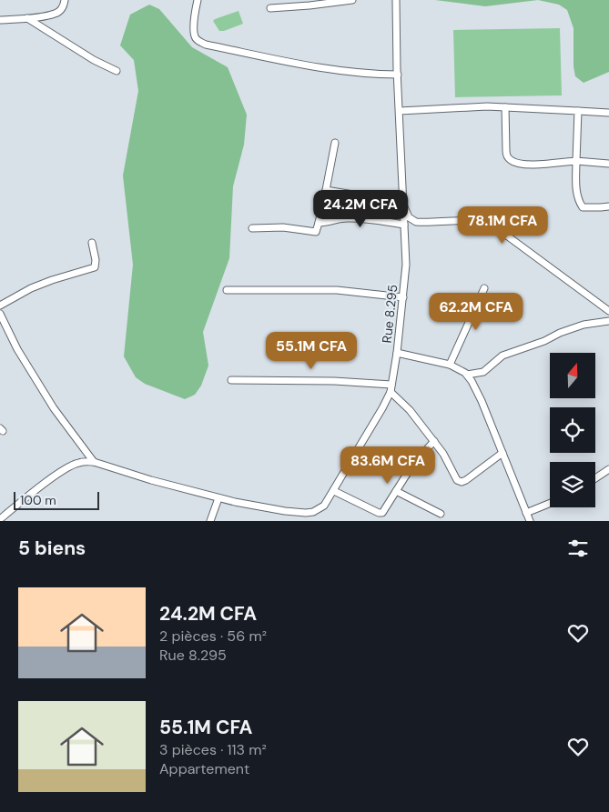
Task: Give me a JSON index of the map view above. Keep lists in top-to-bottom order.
{
  "streets": {
    "street": ["Rue 8.295"]
  },
  "scale_bar": "100 m",
  "north": "top",
  "page": {
    "price": [
      "24.2M CFA",
      "78.1M CFA",
      "62.2M CFA",
      "55.1M CFA",
      "83.6M CFA"
    ],
    "scale": "100 m",
    "heading": "5 biens",
    "list": [
      {
        "name": "24.2M CFA",
        "note": "2 pièces · 56 m² · Rue 8.295"
      },
      {
        "name": "55.1M CFA",
        "note": "3 pièces · 113 m² · Appartement"
      }
    ]
  }
}
